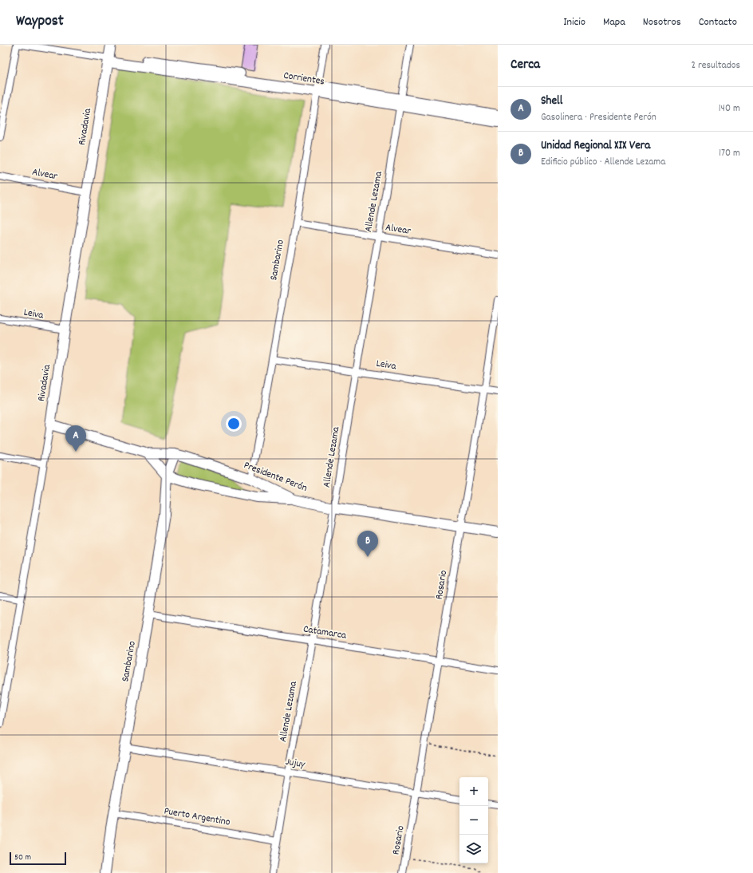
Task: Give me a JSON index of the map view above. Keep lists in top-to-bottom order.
{
  "streets": {
    "street": [
      "Corrientes",
      "Rivadavia",
      "Alvear",
      "Allende Lezama",
      "Sambarino",
      "Leiva",
      "Presidente Perón",
      "Rosario",
      "Catamarca",
      "Jujuy",
      "Puerto Argentino"
    ]
  },
  "crossings": [
    ["Corrientes", "Rivadavia"],
    ["Corrientes", "Allende Lezama"],
    ["Corrientes", "Sambarino"],
    ["Rivadavia", "Alvear"],
    ["Rivadavia", "Leiva"],
    ["Rivadavia", "Presidente Perón"],
    ["Alvear", "Allende Lezama"],
    ["Alvear", "Sambarino"],
    ["Allende Lezama", "Leiva"],
    ["Allende Lezama", "Presidente Perón"],
    ["Allende Lezama", "Catamarca"],
    ["Allende Lezama", "Jujuy"],
    ["Allende Lezama", "Puerto Argentino"],
    ["Sambarino", "Leiva"],
    ["Sambarino", "Presidente Perón"],
    ["Sambarino", "Catamarca"],
    ["Sambarino", "Jujuy"],
    ["Sambarino", "Puerto Argentino"],
    ["Leiva", "Rosario"],
    ["Presidente Perón", "Rosario"],
    ["Rosario", "Catamarca"],
    ["Rosario", "Jujuy"]
  ],
  "scale_bar": "50 m",
  "page": {
    "header": "Waypost",
    "nav": [
      "Inicio",
      "Mapa",
      "Nosotros",
      "Contacto"
    ],
    "heading": ["Cerca", "2 resultados"],
    "list": [
      {
        "mark": "A",
        "name": "Shell",
        "note": "Gasolinera · Presidente Perón",
        "value": "140 m"
      },
      {
        "mark": "B",
        "name": "Unidad Regional XIX Vera",
        "note": "Edificio público · Allende Lezama",
        "value": "170 m"
      }
    ],
    "pins": ["A", "B"],
    "map_buttons": ["+", "−"],
    "scale": "50 m"
  }
}
